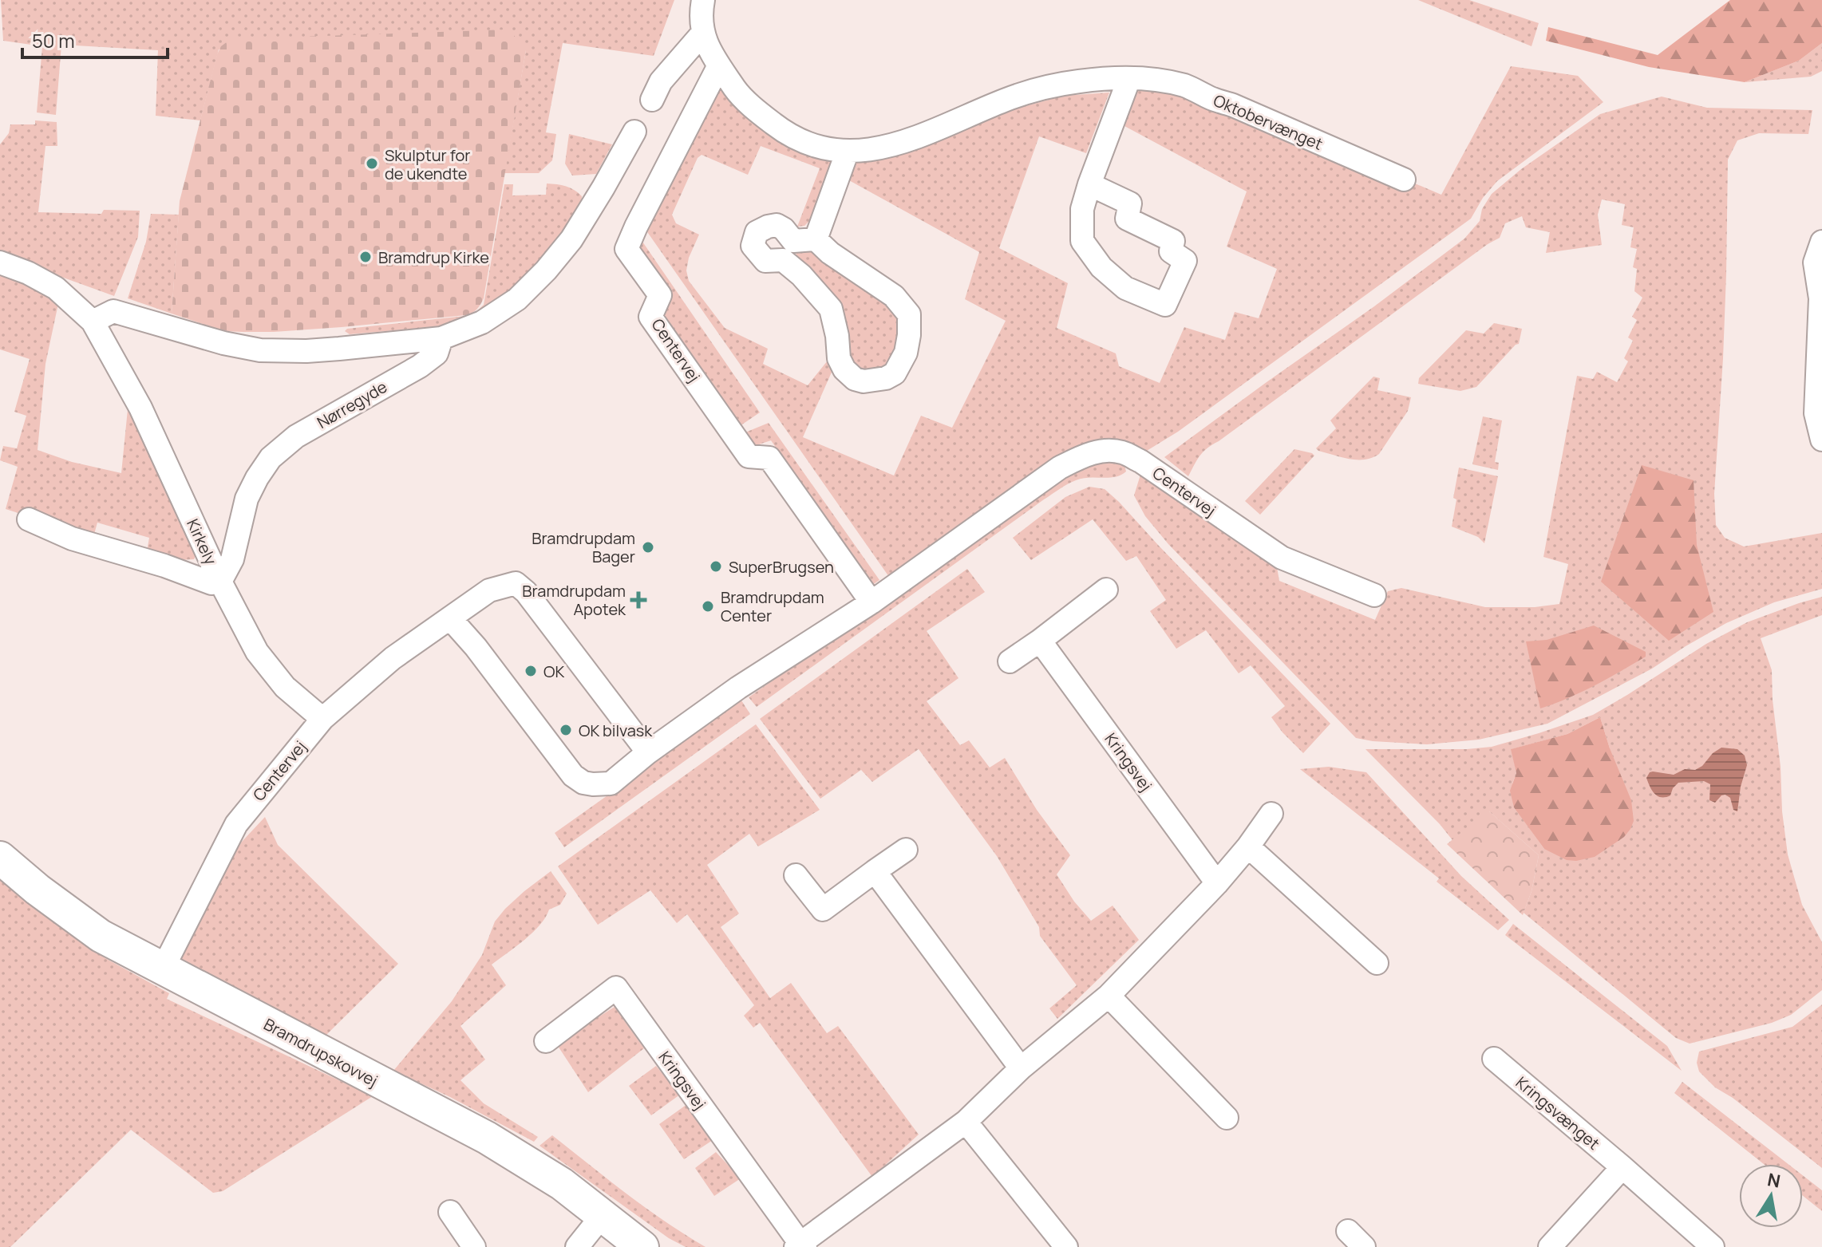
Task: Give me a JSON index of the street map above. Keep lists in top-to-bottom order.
{
  "streets": {
    "street": [
      "Oktobervænget",
      "Centervej",
      "Nørregyde",
      "Kirkely",
      "Kringsvej",
      "Bramdrupskovvej",
      "Kringsvænget"
    ]
  },
  "crossings": [
    ["Oktobervænget", "Centervej"],
    ["Centervej", "Bramdrupskovvej"],
    ["Nørregyde", "Kirkely"]
  ],
  "places": {
    "other": [
      "Skulptur for de ukendte",
      "Bramdrup Kirke",
      "Bramdrupdam Bager",
      "SuperBrugsen",
      "Bramdrupdam Center",
      "OK",
      "OK bilvask"
    ],
    "health": ["Bramdrupdam Apotek"]
  },
  "scale_bar": "50 m",
  "north": "top"
}
